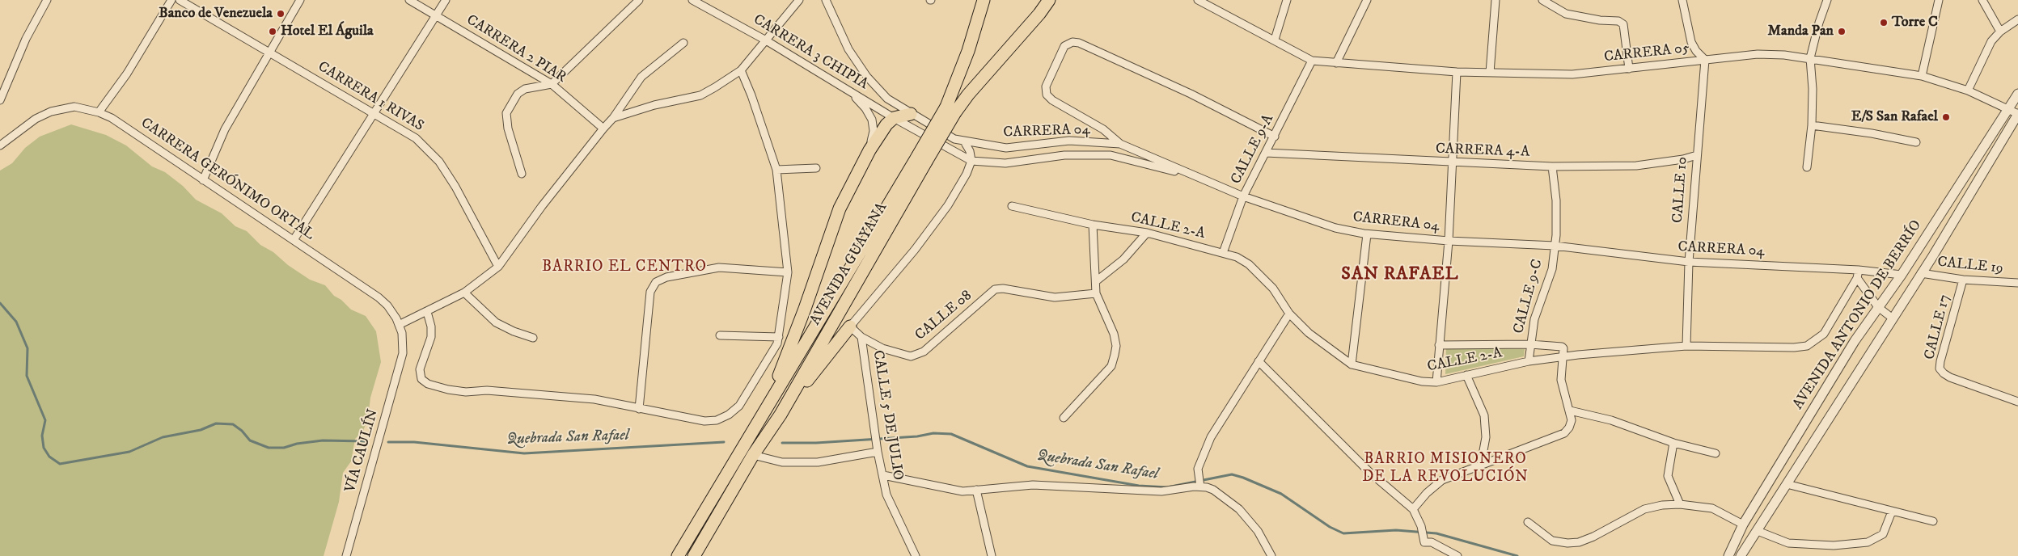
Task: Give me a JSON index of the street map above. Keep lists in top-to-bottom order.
{
  "streets": {
    "highway": ["AVENIDA GUAYANA"],
    "street": [
      "CARRERA 2 PIAR",
      "CARRERA 3 CHIPIA",
      "CARRERA 05",
      "CARRERA 1 RIVAS",
      "CARRERA 04",
      "CALLE 9-A",
      "CARRERA 4-A",
      "CARRERA GERÓNIMO ORTAL",
      "CALLE 10",
      "CALLE 2-A",
      "CALLE 19",
      "CALLE 9-C",
      "AVENIDA ANTONIO DE BERRÍO",
      "CALLE 08",
      "CALLE 17",
      "CALLE 5 DE JULIO",
      "VÍA CAULÍN"
    ]
  },
  "crossings": [
    ["CARRERA 05", "CALLE 9-A"],
    ["CARRERA 05", "CALLE 10"],
    ["CARRERA 05", "AVENIDA ANTONIO DE BERRÍO"],
    ["CARRERA 04", "CALLE 9-A"],
    ["CARRERA 04", "CALLE 10"],
    ["CARRERA 04", "CALLE 2-A"],
    ["CARRERA 04", "CALLE 9-C"],
    ["CARRERA 04", "AVENIDA ANTONIO DE BERRÍO"],
    ["CALLE 9-A", "CARRERA 4-A"],
    ["CALLE 9-A", "CALLE 2-A"],
    ["CARRERA 4-A", "CALLE 10"],
    ["CARRERA 4-A", "CALLE 9-C"],
    ["CARRERA GERÓNIMO ORTAL", "VÍA CAULÍN"],
    ["CALLE 10", "CALLE 2-A"],
    ["CALLE 2-A", "CALLE 9-C"],
    ["CALLE 19", "AVENIDA ANTONIO DE BERRÍO"],
    ["CALLE 19", "CALLE 17"],
    ["CALLE 08", "CALLE 5 DE JULIO"]
  ],
  "districts": ["BARRIO EL CENTRO", "SAN RAFAEL", "BARRIO MISIONERO DE LA REVOLUCIÓN"],
  "water": ["Quebrada San Rafael"],
  "places": [
    "Banco de Venezuela",
    "Torre C",
    "Hotel El Águila",
    "Manda Pan",
    "E/S San Rafael"
  ]
}
